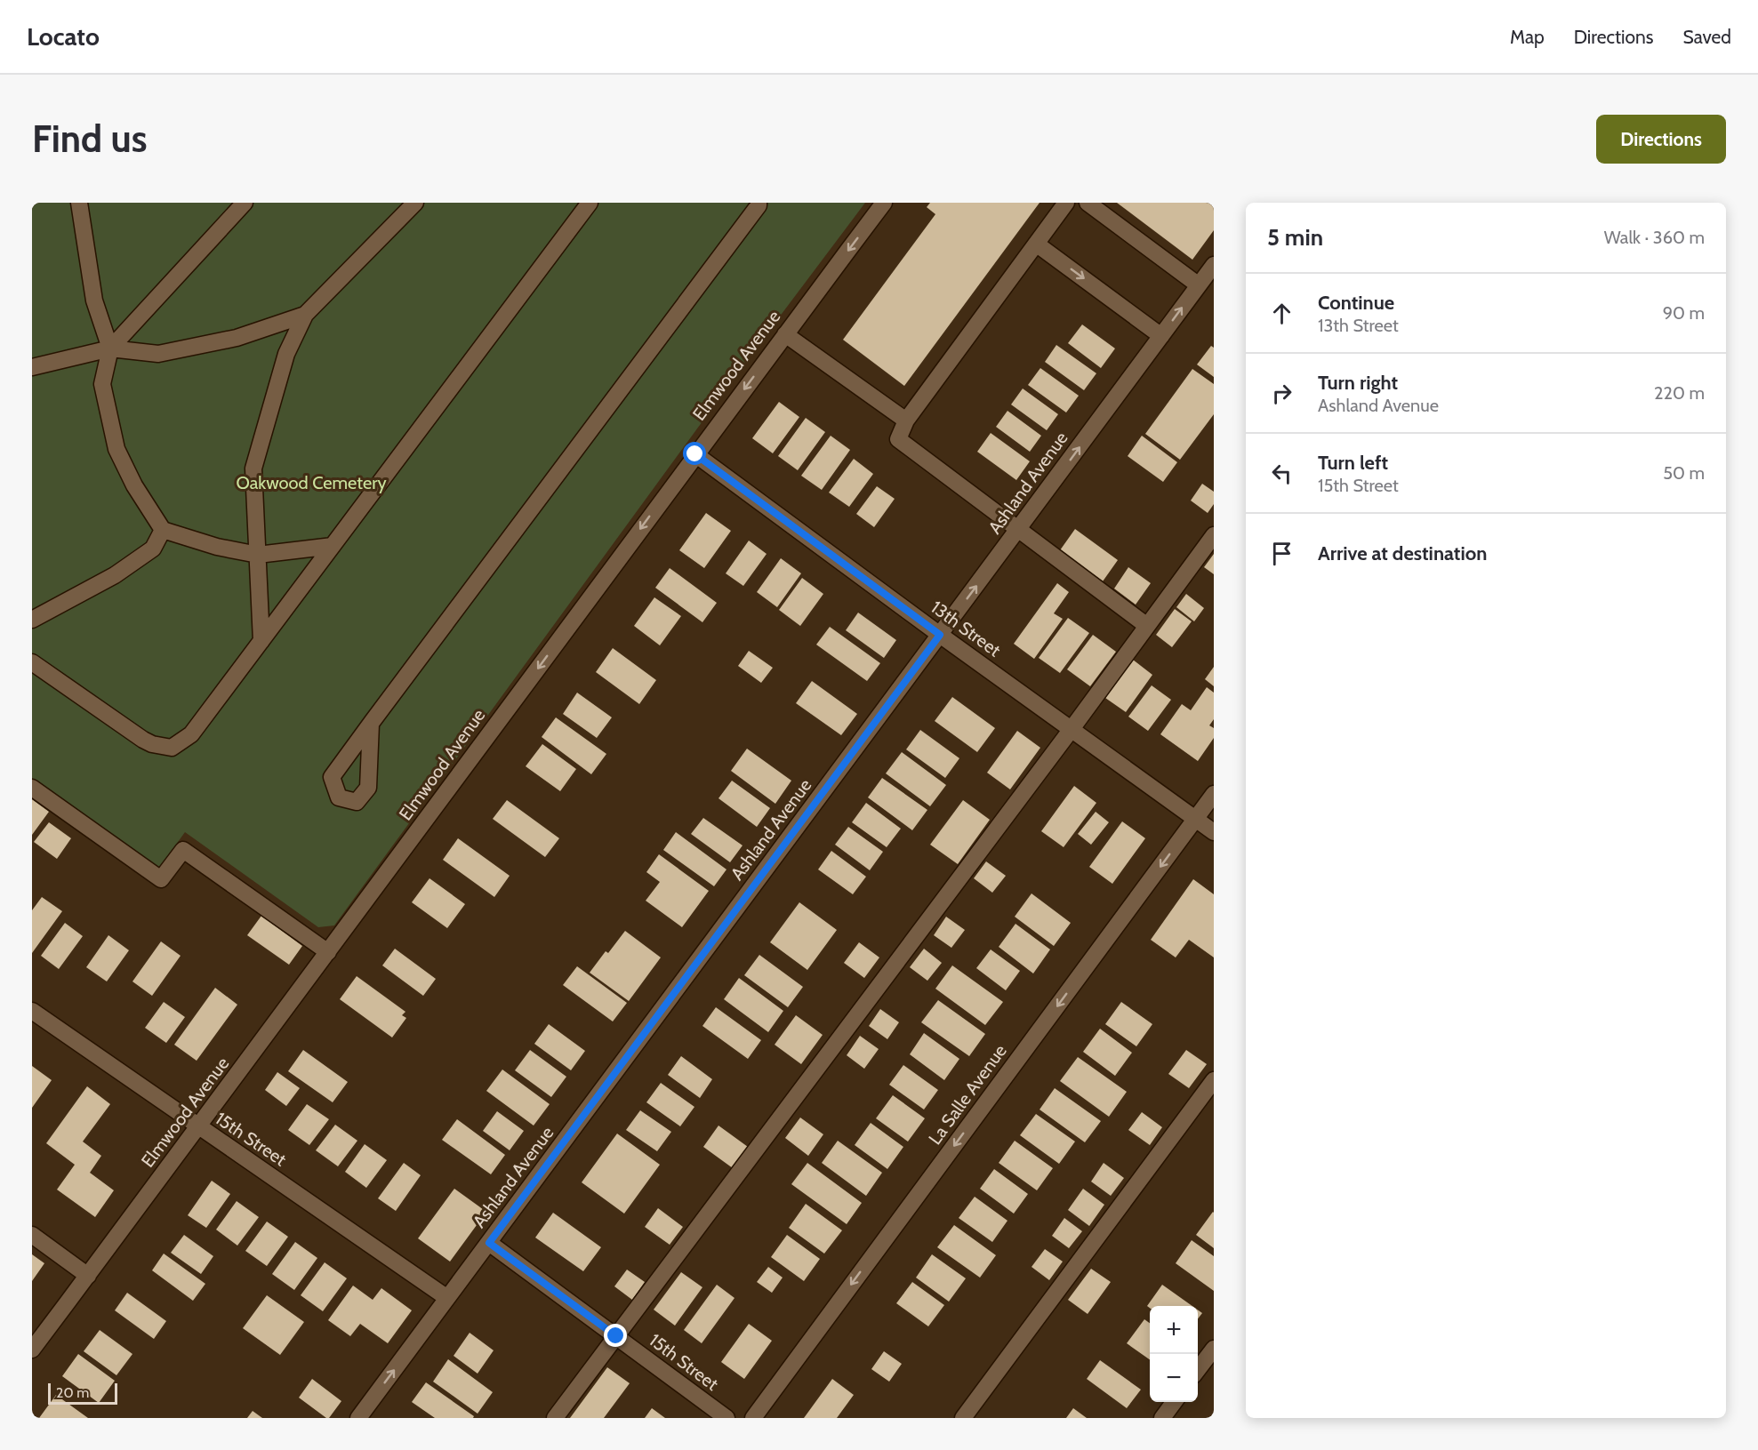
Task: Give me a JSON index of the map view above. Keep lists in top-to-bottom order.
{
  "streets": {
    "street": [
      "Elmwood Avenue",
      "Ashland Avenue",
      "13th Street",
      "La Salle Avenue",
      "15th Street"
    ]
  },
  "crossings": [
    ["Elmwood Avenue", "13th Street"],
    ["Elmwood Avenue", "15th Street"],
    ["Ashland Avenue", "13th Street"],
    ["Ashland Avenue", "15th Street"],
    ["13th Street", "La Salle Avenue"]
  ],
  "one_way": ["Ashland Avenue", "La Salle Avenue"],
  "parks": ["Oakwood Cemetery"],
  "scale_bar": "20 m",
  "page": {
    "header": "Locato",
    "nav": ["Map", "Directions", "Saved"],
    "buttons": "Directions",
    "title": "Find us",
    "heading": ["5 min", "Walk · 360 m"],
    "list": [
      ["Continue", "13th Street", "90 m"],
      ["Turn right", "Ashland Avenue", "220 m"],
      ["Turn left", "15th Street", "50 m"],
      "Arrive at destination"
    ],
    "map_buttons": ["+", "−"],
    "scale": "20 m"
  }
}
